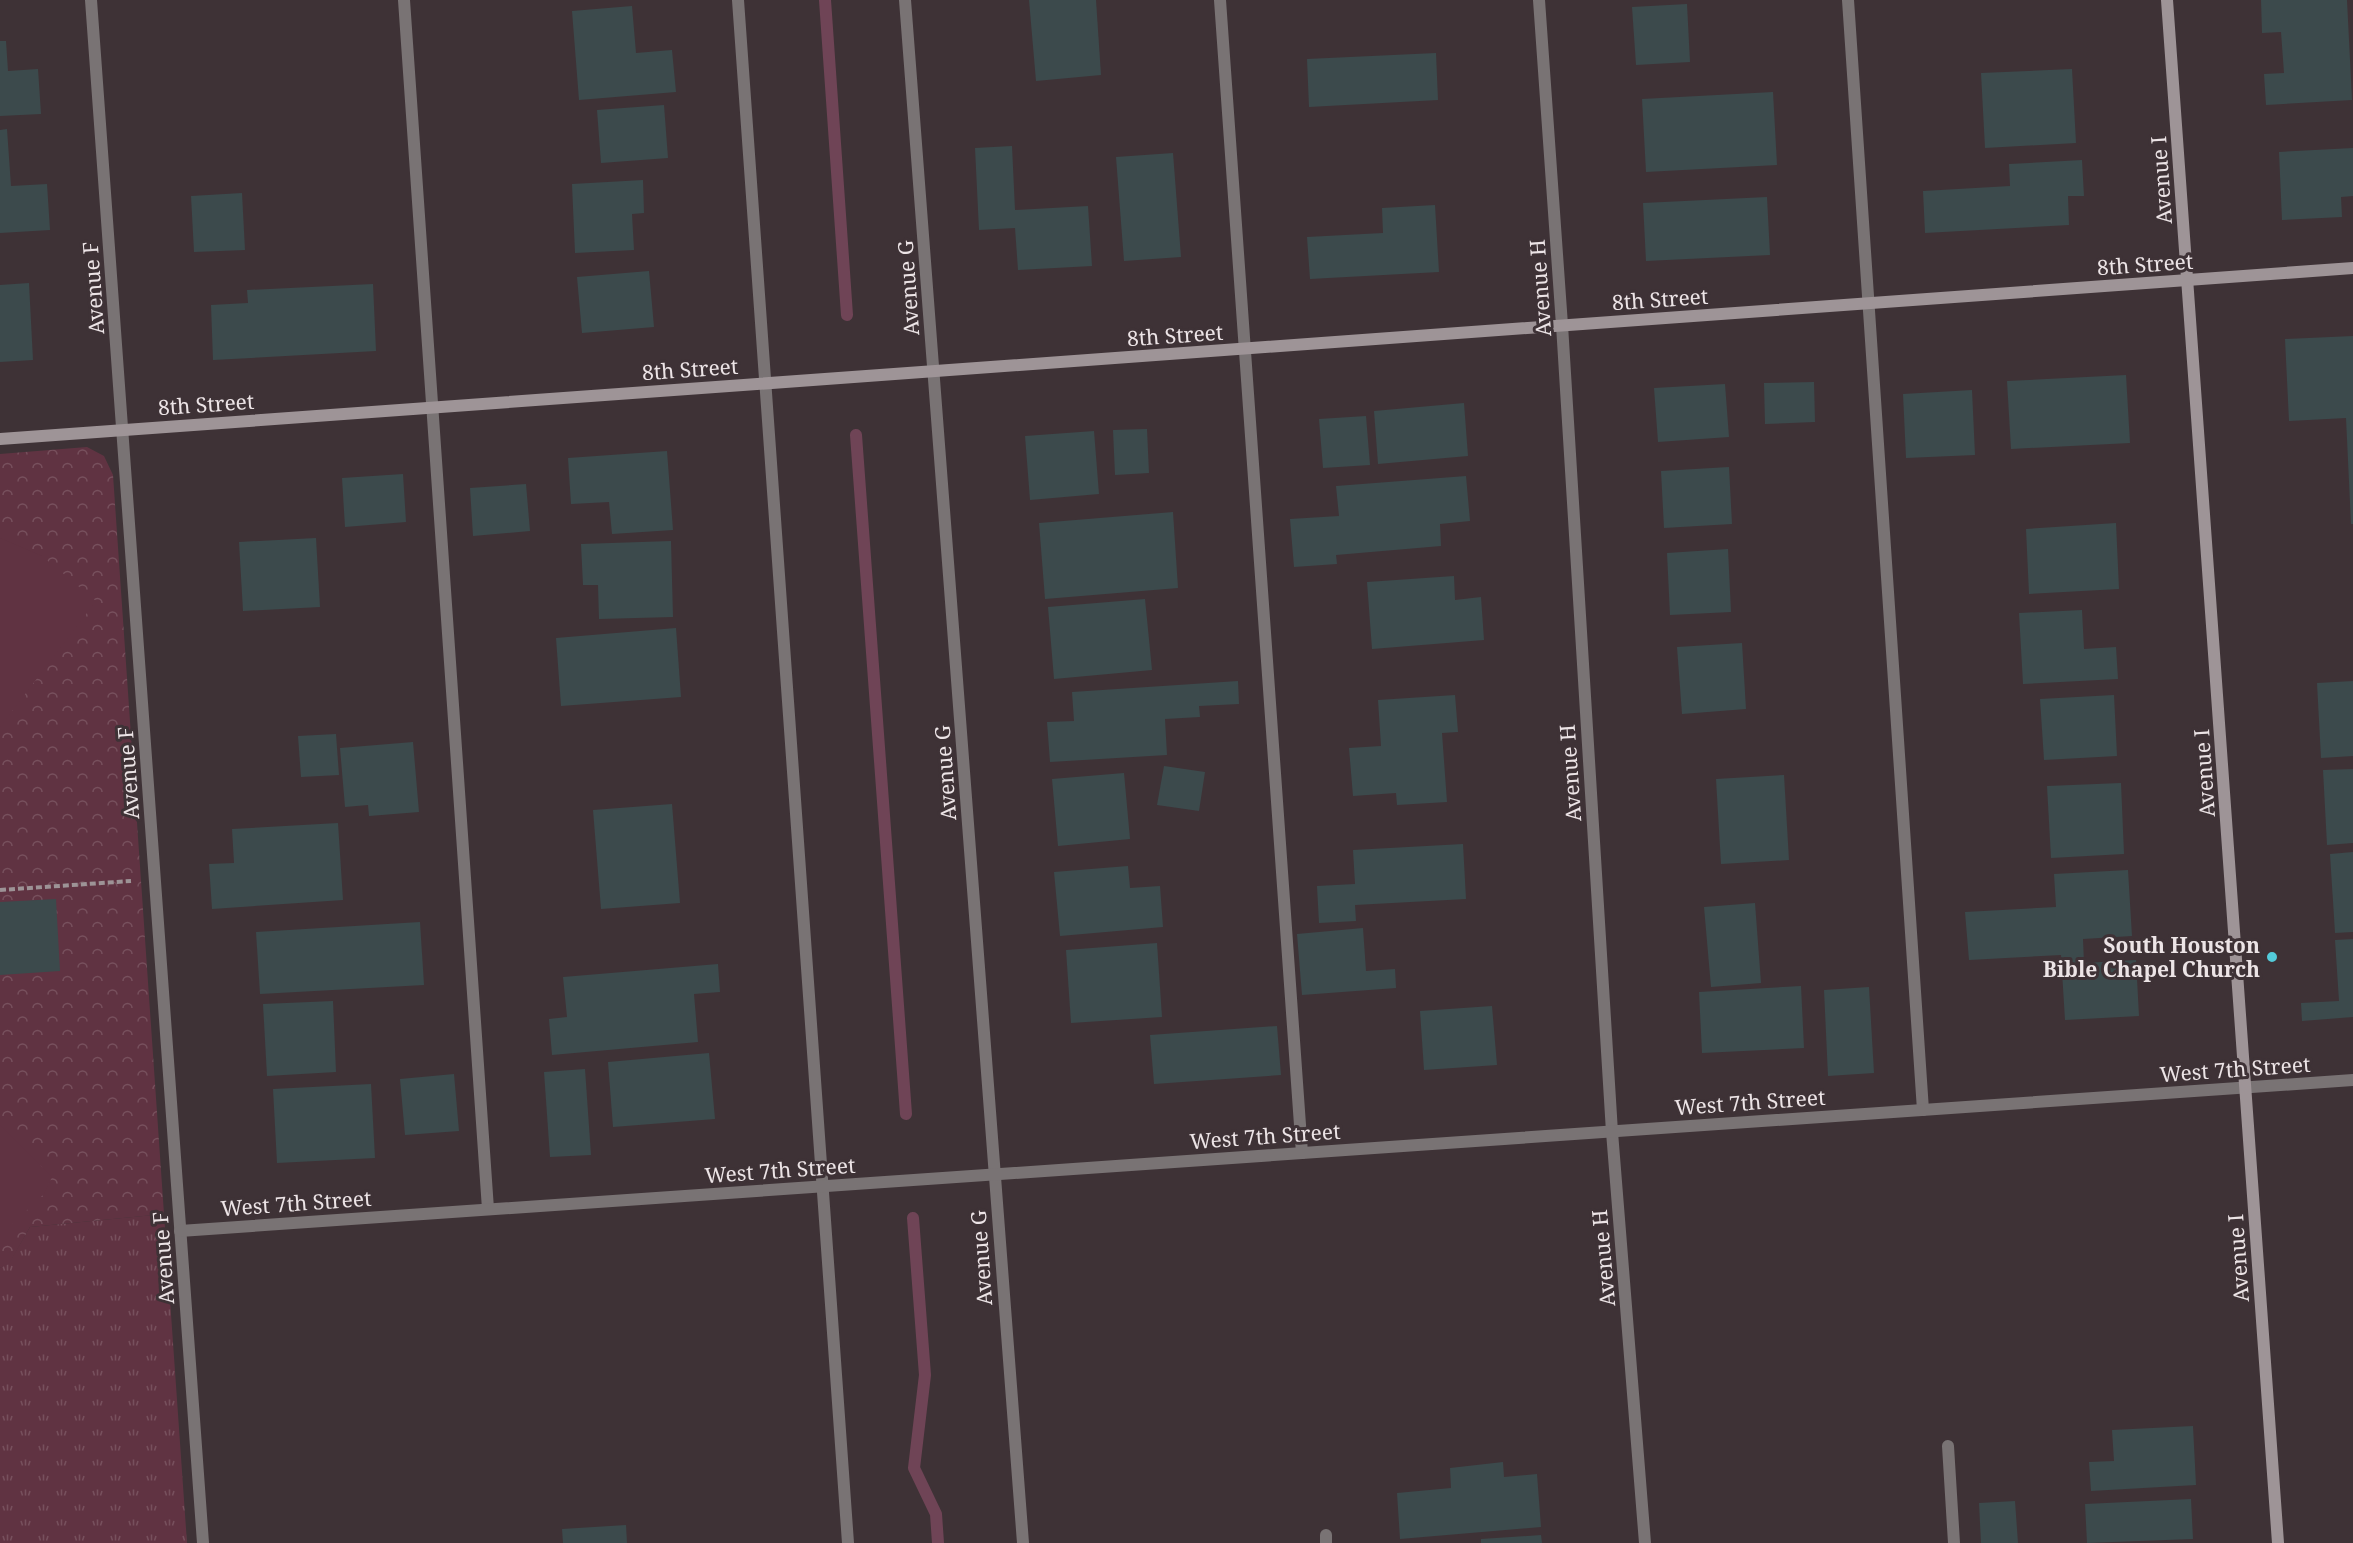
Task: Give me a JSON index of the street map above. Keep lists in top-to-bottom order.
{
  "streets": {
    "street": [
      "Avenue I",
      "8th Street",
      "Avenue F",
      "Avenue G",
      "Avenue H",
      "West 7th Street"
    ]
  },
  "crossings": [
    ["Avenue I", "8th Street"],
    ["Avenue I", "West 7th Street"],
    ["8th Street", "Avenue F"],
    ["8th Street", "Avenue G"],
    ["8th Street", "Avenue H"],
    ["Avenue F", "West 7th Street"],
    ["Avenue G", "West 7th Street"],
    ["Avenue H", "West 7th Street"]
  ],
  "places": ["South Houston Bible Chapel Church"]
}
